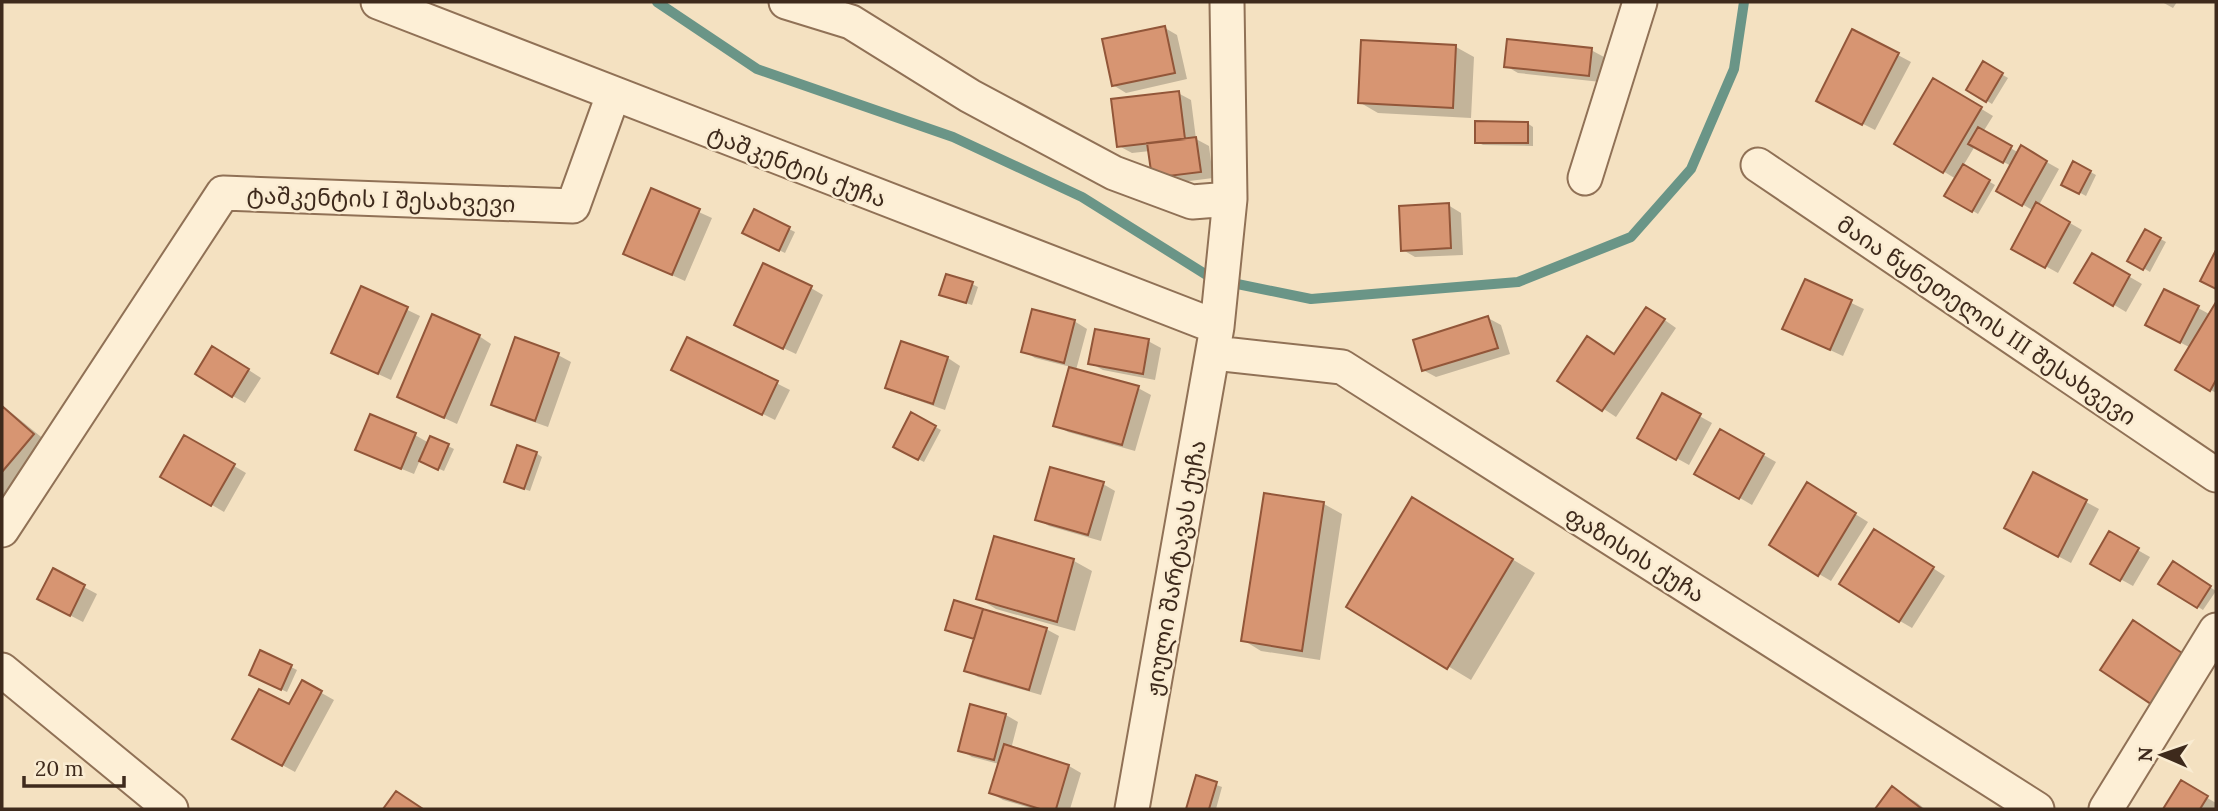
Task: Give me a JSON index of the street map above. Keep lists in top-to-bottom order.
{
  "streets": {
    "street": [
      "ტაშკენტის ქუჩა",
      "ტაშკენტის I შესახვევი",
      "მაია წყნეთელის III შესახვევი",
      "ფაზისის ქუჩა",
      "ჟიული შარტავას ქუჩა"
    ]
  },
  "crossings": [
    ["ტაშკენტის ქუჩა", "ტაშკენტის I შესახვევი"],
    ["ტაშკენტის ქუჩა", "ფაზისის ქუჩა"],
    ["ტაშკენტის ქუჩა", "ჟიული შარტავას ქუჩა"],
    ["ფაზისის ქუჩა", "ჟიული შარტავას ქუჩა"]
  ],
  "scale_bar": "20 m",
  "north": "left"
}
